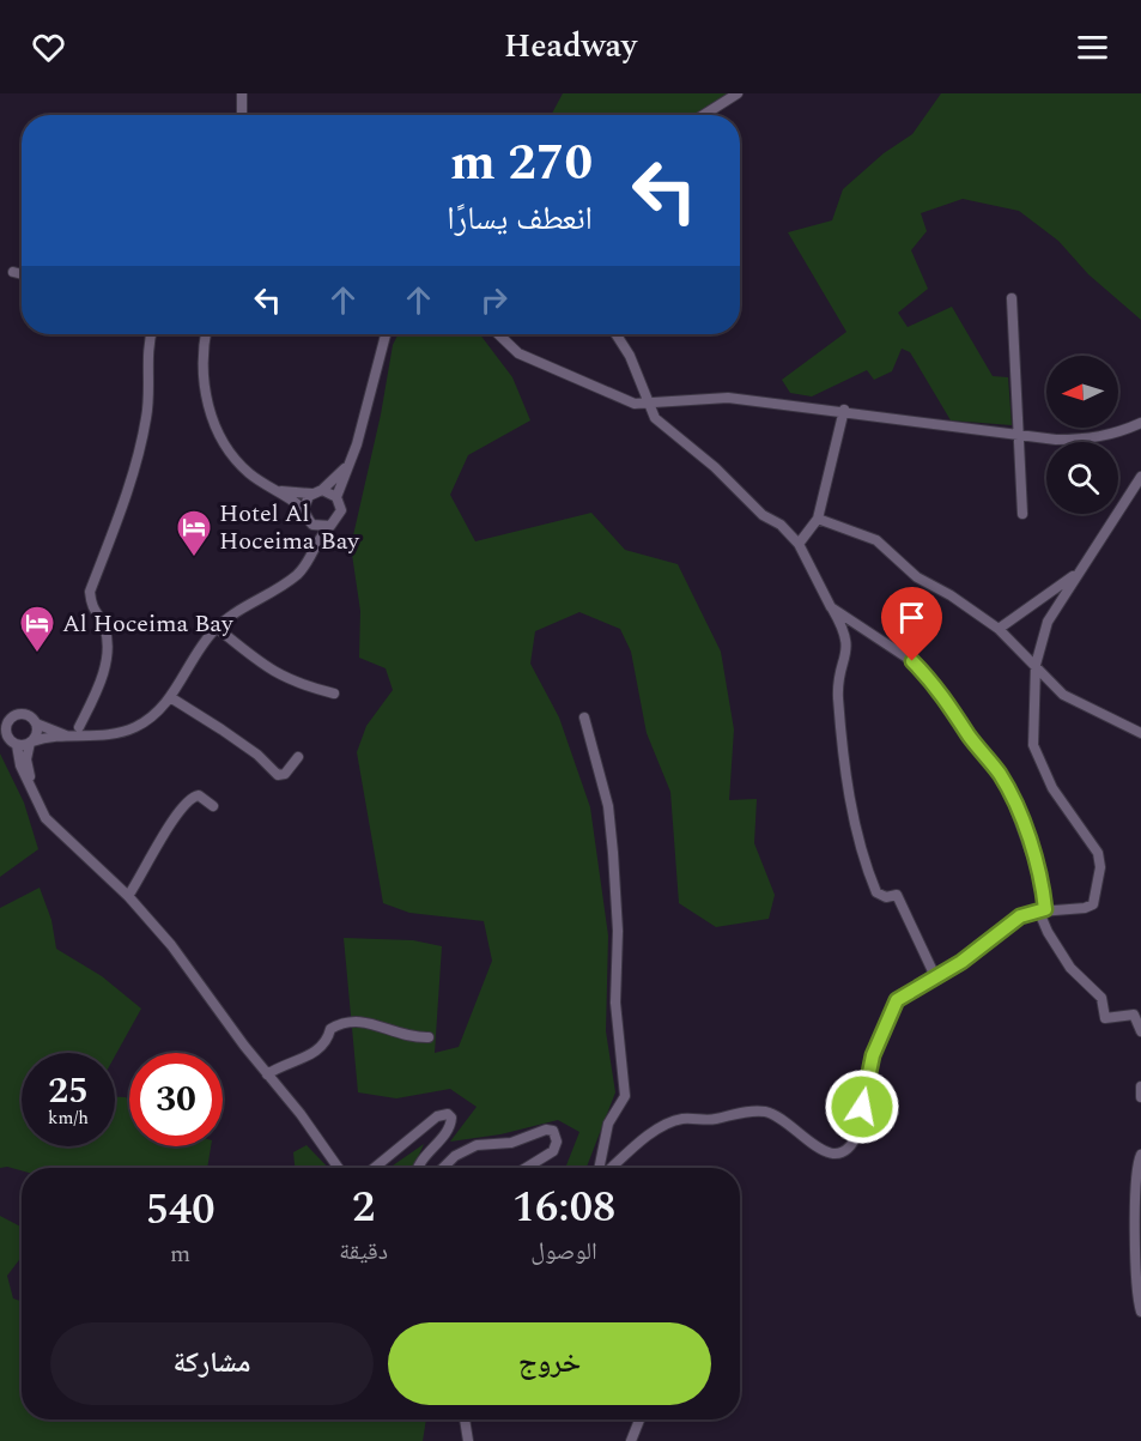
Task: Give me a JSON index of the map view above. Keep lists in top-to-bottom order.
{
  "places": {
    "hotel": ["Hotel Al Hoceima Bay", "Al Hoceima Bay"]
  },
  "north": "left",
  "page": {
    "header": "Headway",
    "turn": ["270 m", "انعطف يسارًا"],
    "speed": "25 km/h",
    "limit": "30",
    "eta": [
      "16:08",
      "الوصول",
      "2",
      "دقيقة",
      "540",
      "m"
    ],
    "buttons": ["خروج", "مشاركة"]
  }
}
